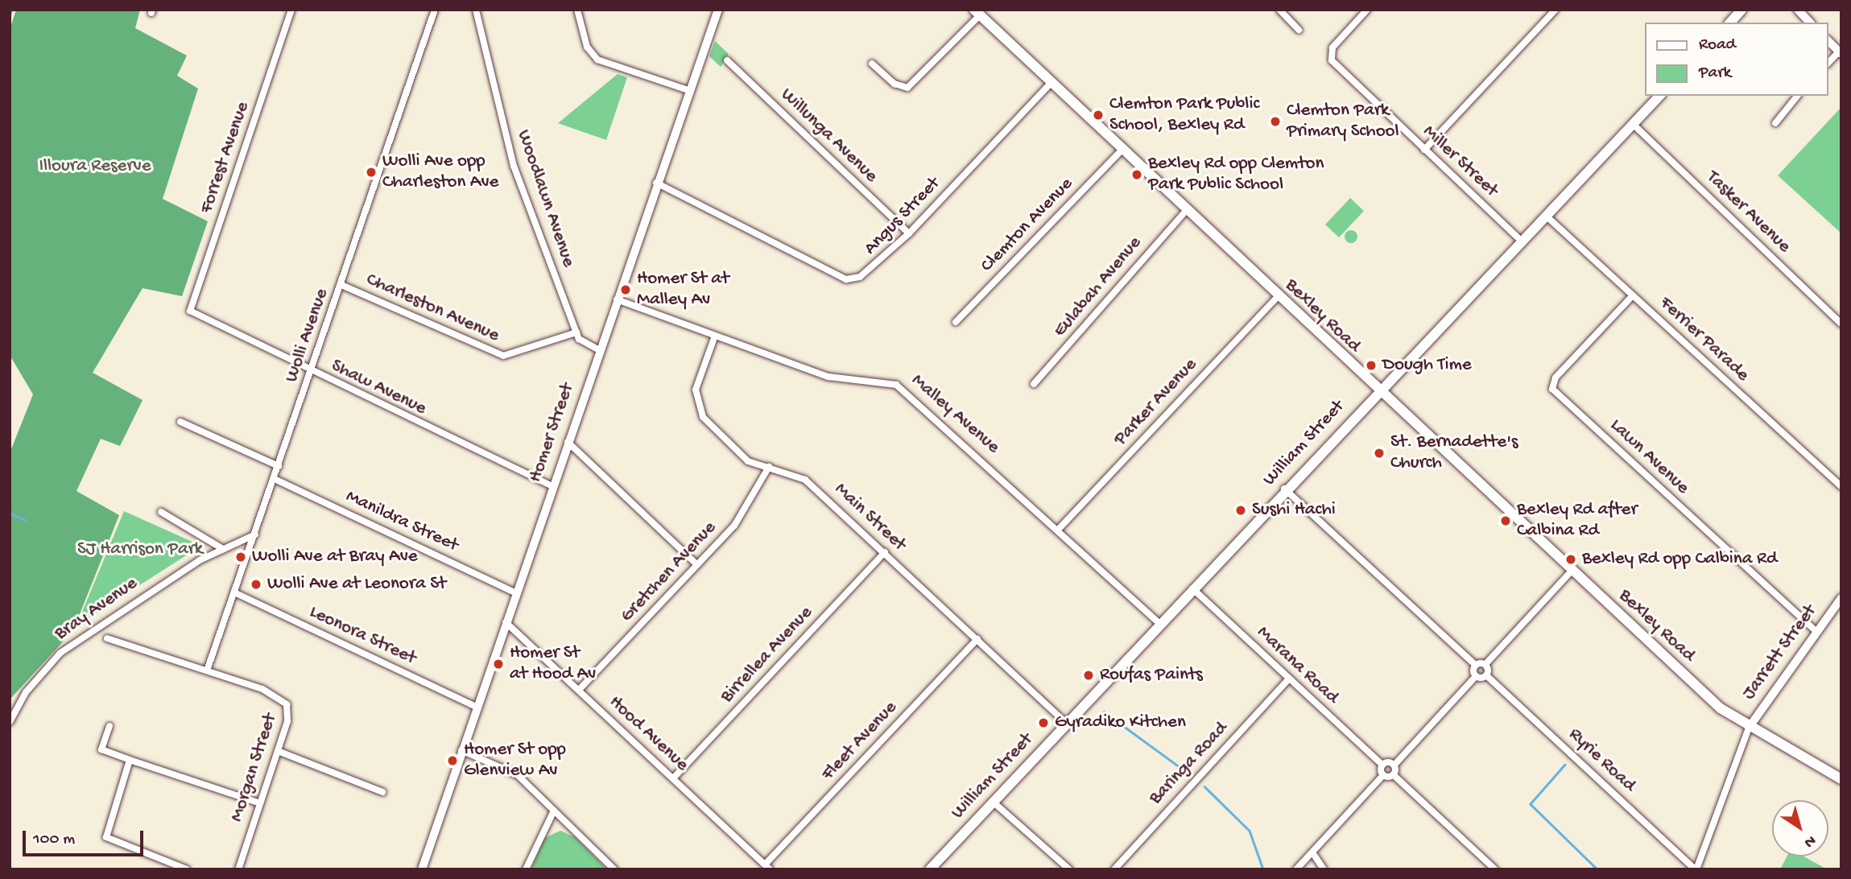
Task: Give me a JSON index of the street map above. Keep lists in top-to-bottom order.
{
  "streets": {
    "main road": ["Bexley Road", "William Street"],
    "street": [
      "Willunga Avenue",
      "Forrest Avenue",
      "Miller Street",
      "Woodlawn Avenue",
      "Tasker Avenue",
      "Angus Street",
      "Clemton Avenue",
      "Eulabah Avenue",
      "Charleston Avenue",
      "Wolli Avenue",
      "Ferrier Parade",
      "Shaw Avenue",
      "Parker Avenue",
      "Malley Avenue",
      "Homer Street",
      "Lawn Avenue",
      "Main Street",
      "Manildra Street",
      "Gretchen Avenue",
      "Bray Avenue",
      "Leonora Street",
      "Jarrett Street",
      "Birrellea Avenue",
      "Marana Road",
      "Hood Avenue",
      "Fleet Avenue",
      "Ryrie Road",
      "Baringa Road",
      "Morgan Street"
    ]
  },
  "crossings": [
    ["Willunga Avenue", "Angus Street"],
    ["Forrest Avenue", "Shaw Avenue"],
    ["Miller Street", "William Street"],
    ["Woodlawn Avenue", "Charleston Avenue"],
    ["Woodlawn Avenue", "Homer Street"],
    ["Tasker Avenue", "William Street"],
    ["Angus Street", "Bexley Road"],
    ["Angus Street", "Homer Street"],
    ["Clemton Avenue", "Bexley Road"],
    ["Eulabah Avenue", "Bexley Road"],
    ["Charleston Avenue", "Wolli Avenue"],
    ["Bexley Road", "Parker Avenue"],
    ["Bexley Road", "William Street"],
    ["Bexley Road", "Jarrett Street"],
    ["Wolli Avenue", "Shaw Avenue"],
    ["Wolli Avenue", "Manildra Street"],
    ["Wolli Avenue", "Bray Avenue"],
    ["Wolli Avenue", "Leonora Street"],
    ["Wolli Avenue", "Morgan Street"],
    ["Ferrier Parade", "William Street"],
    ["Ferrier Parade", "Lawn Avenue"],
    ["Shaw Avenue", "Homer Street"],
    ["Parker Avenue", "Malley Avenue"],
    ["Malley Avenue", "Homer Street"],
    ["Malley Avenue", "William Street"],
    ["Malley Avenue", "Main Street"],
    ["Homer Street", "Manildra Street"],
    ["Homer Street", "Leonora Street"],
    ["Homer Street", "Hood Avenue"],
    ["William Street", "Main Street"],
    ["William Street", "Marana Road"],
    ["Lawn Avenue", "Jarrett Street"],
    ["Main Street", "Gretchen Avenue"],
    ["Main Street", "Birrellea Avenue"],
    ["Main Street", "Fleet Avenue"],
    ["Gretchen Avenue", "Hood Avenue"],
    ["Birrellea Avenue", "Hood Avenue"],
    ["Marana Road", "Baringa Road"],
    ["Hood Avenue", "Fleet Avenue"]
  ],
  "parks": ["Illoura Reserve", "SJ Harrison Park"],
  "places": [
    "Clemton Park Public School, Bexley Rd",
    "Clemton Park Primary School",
    "Wolli Ave opp Charleston Ave",
    "Bexley Rd opp Clemton Park Public School",
    "Homer St at Malley Av",
    "Dough Time",
    "St. Bernadette's Church",
    "Sushi Hachi",
    "Bexley Rd after Calbina Rd",
    "Wolli Ave at Bray Ave",
    "Bexley Rd opp Calbina Rd",
    "Wolli Ave at Leonora St",
    "Homer St at Hood Av",
    "Roufas Paints",
    "Gyradiko Kitchen",
    "Homer St opp Glenview Av"
  ],
  "legend": ["Road", "Park"],
  "scale_bar": "100 m",
  "north": "bottom right"
}
